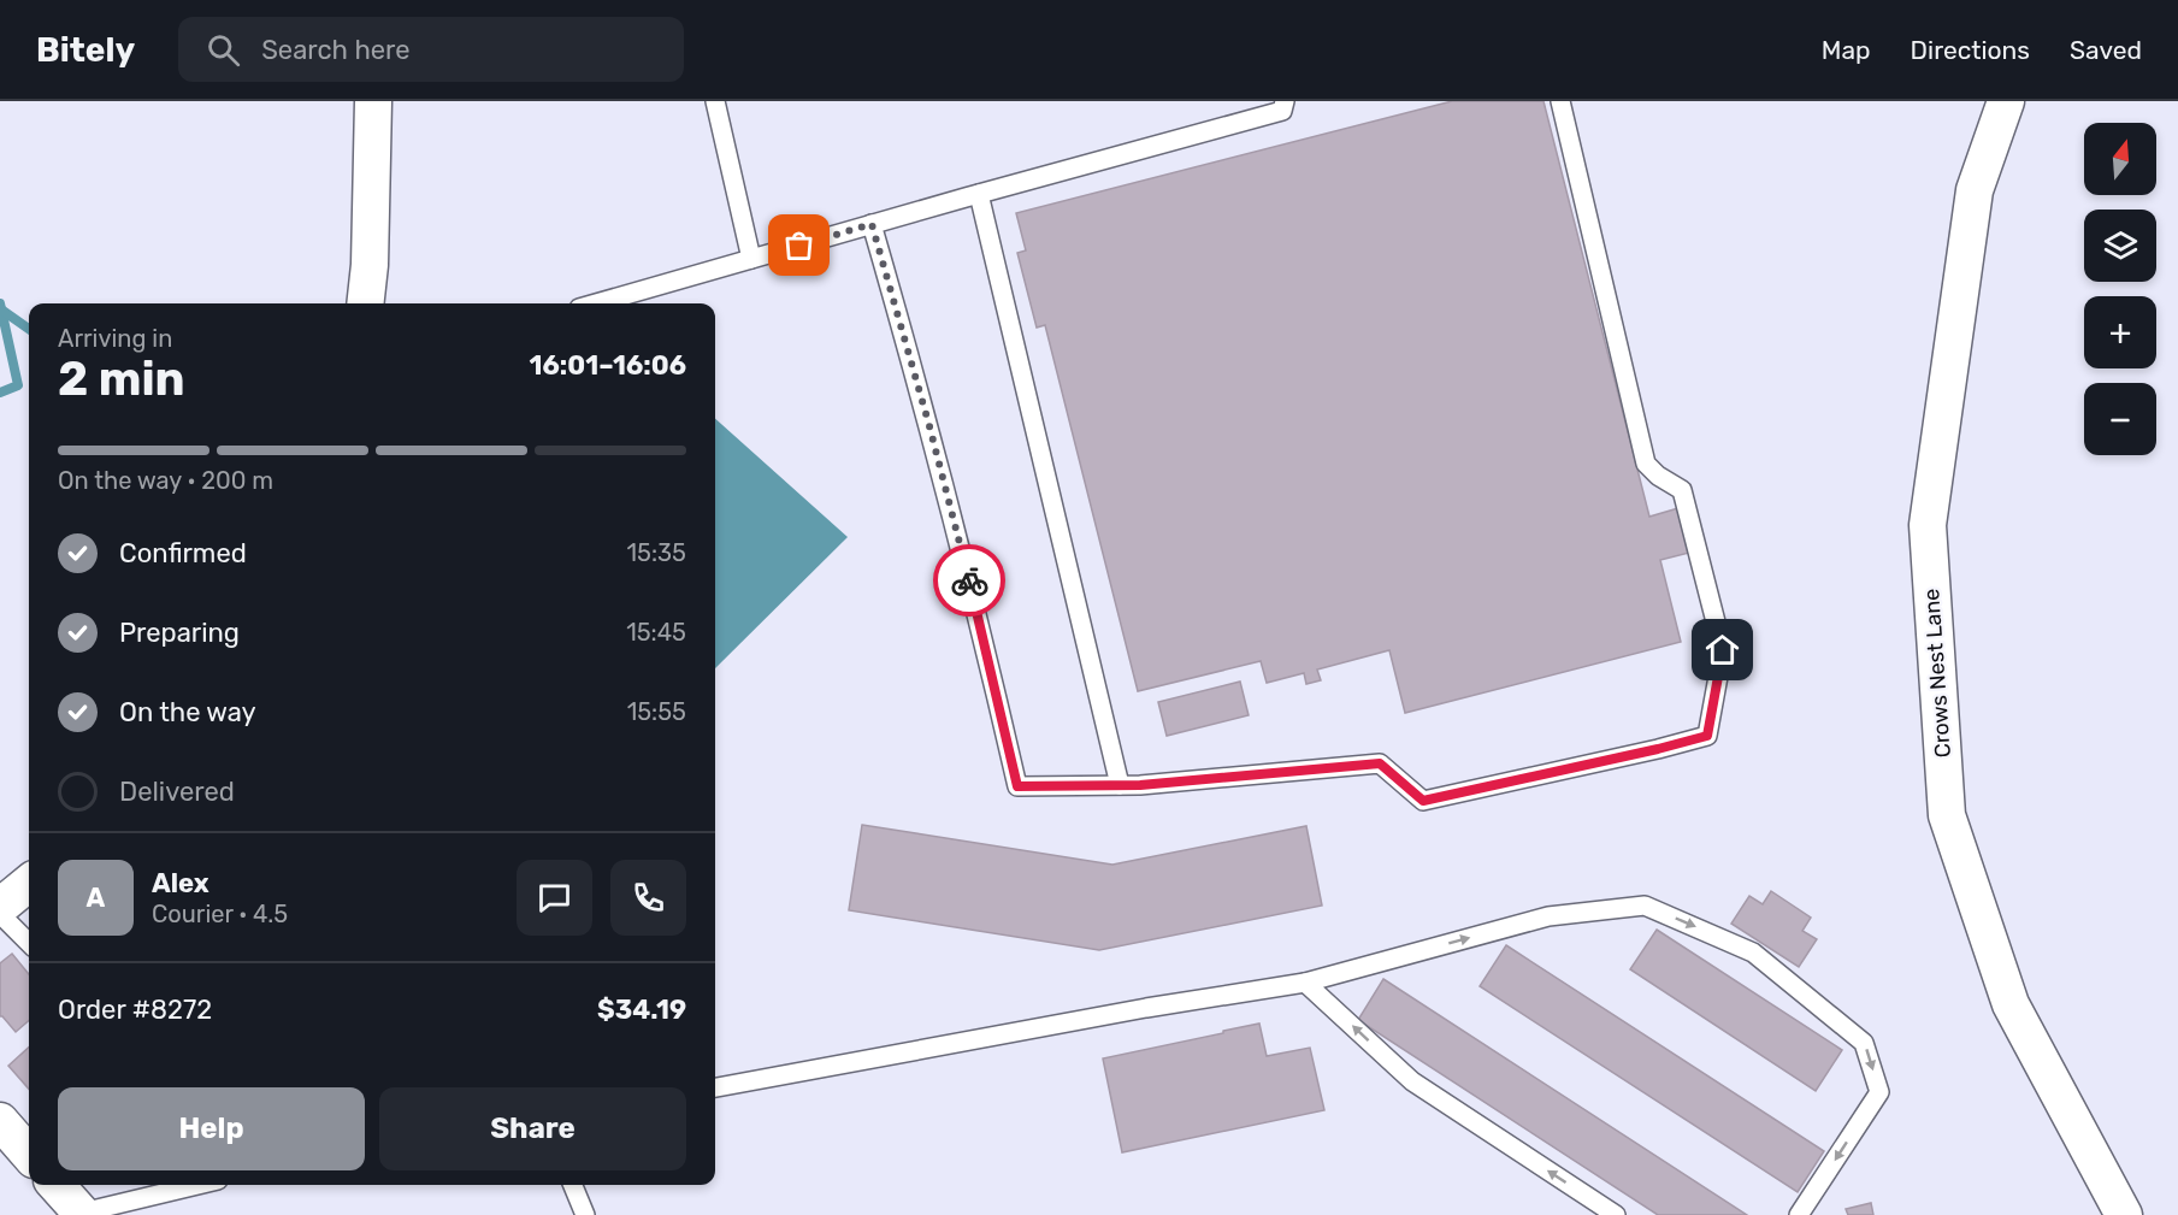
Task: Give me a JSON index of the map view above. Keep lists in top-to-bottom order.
{
  "streets": {
    "street": ["Crows Nest Lane"]
  },
  "north": "top",
  "page": {
    "header": "Bitely",
    "search": "Search here",
    "nav": ["Map", "Directions", "Saved"],
    "map_buttons": ["+", "−"],
    "heading": ["2 min", "Arriving in", "16:01–16:06"],
    "panel": [
      "Alex",
      "Courier · 4.5",
      "Order #8272",
      "$34.19"
    ],
    "bar": "On the way · 200 m",
    "list": [
      ["Confirmed", "15:35"],
      ["Preparing", "15:45"],
      ["On the way", "15:55"],
      "Delivered"
    ],
    "round": "A",
    "buttons": ["Help", "Share"]
  }
}
